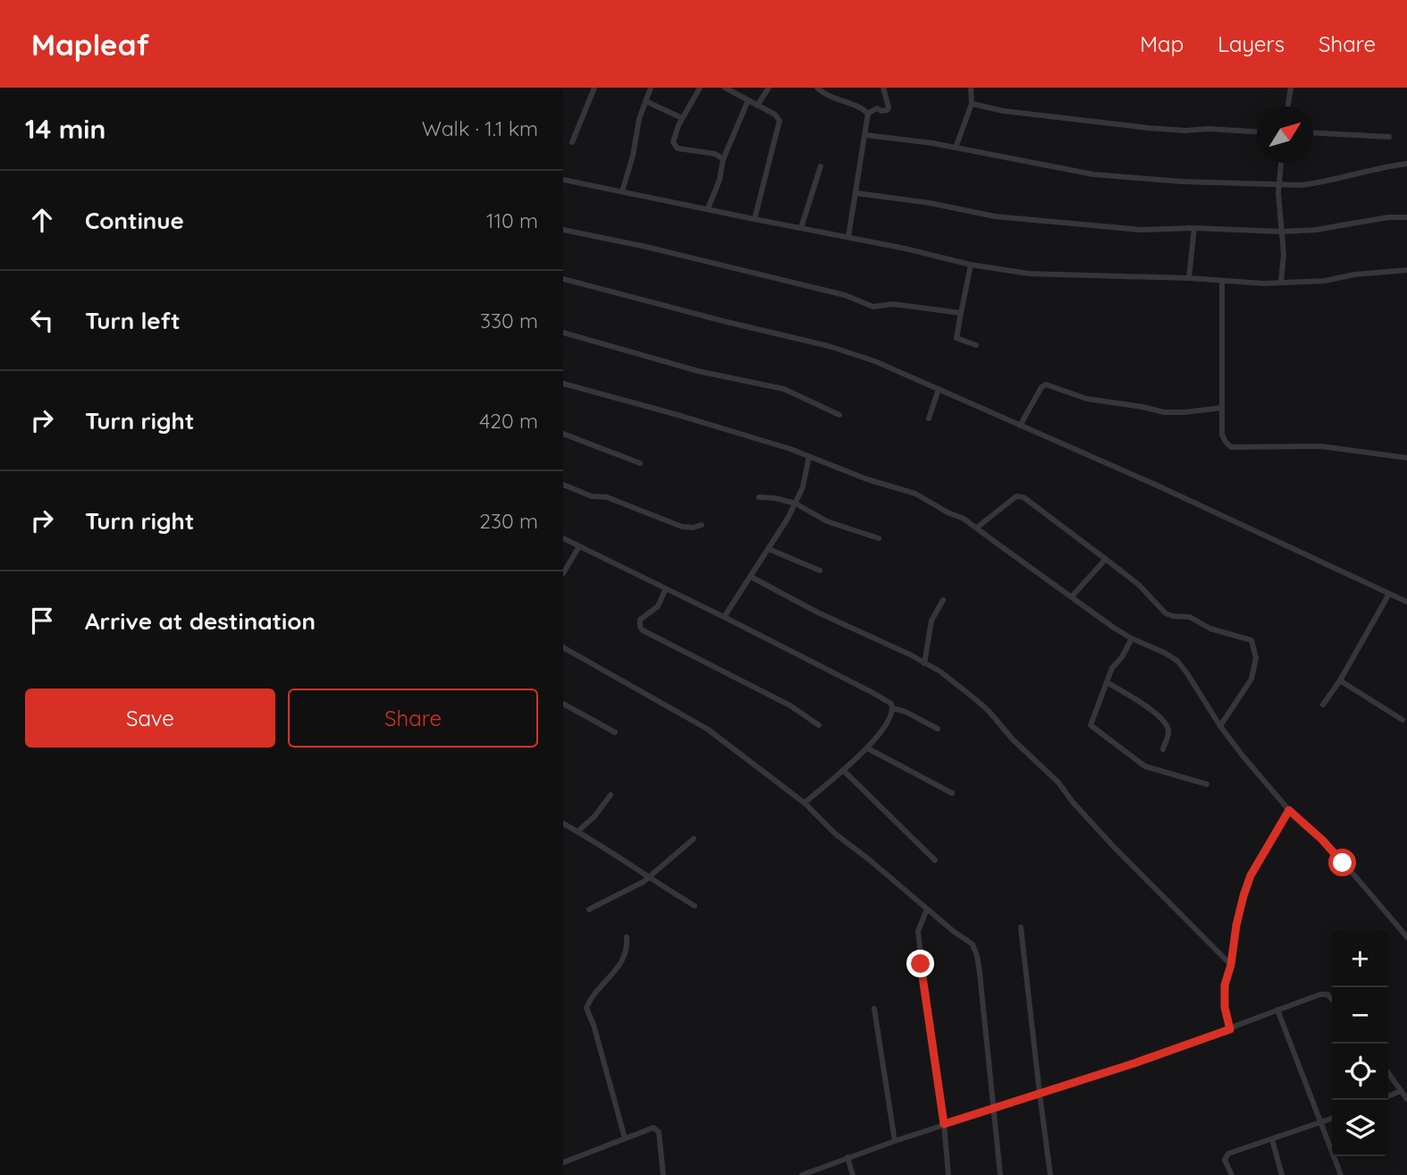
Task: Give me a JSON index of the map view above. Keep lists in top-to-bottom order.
{
  "north": "top right",
  "page": {
    "header": "Mapleaf",
    "nav": ["Map", "Layers", "Share"],
    "heading": ["14 min", "Walk · 1.1 km"],
    "list": [
      ["Continue", "110 m"],
      ["Turn left", "330 m"],
      ["Turn right", "420 m"],
      ["Turn right", "230 m"],
      "Arrive at destination"
    ],
    "buttons": ["Save", "Share"],
    "map_buttons": ["+", "−"]
  }
}
